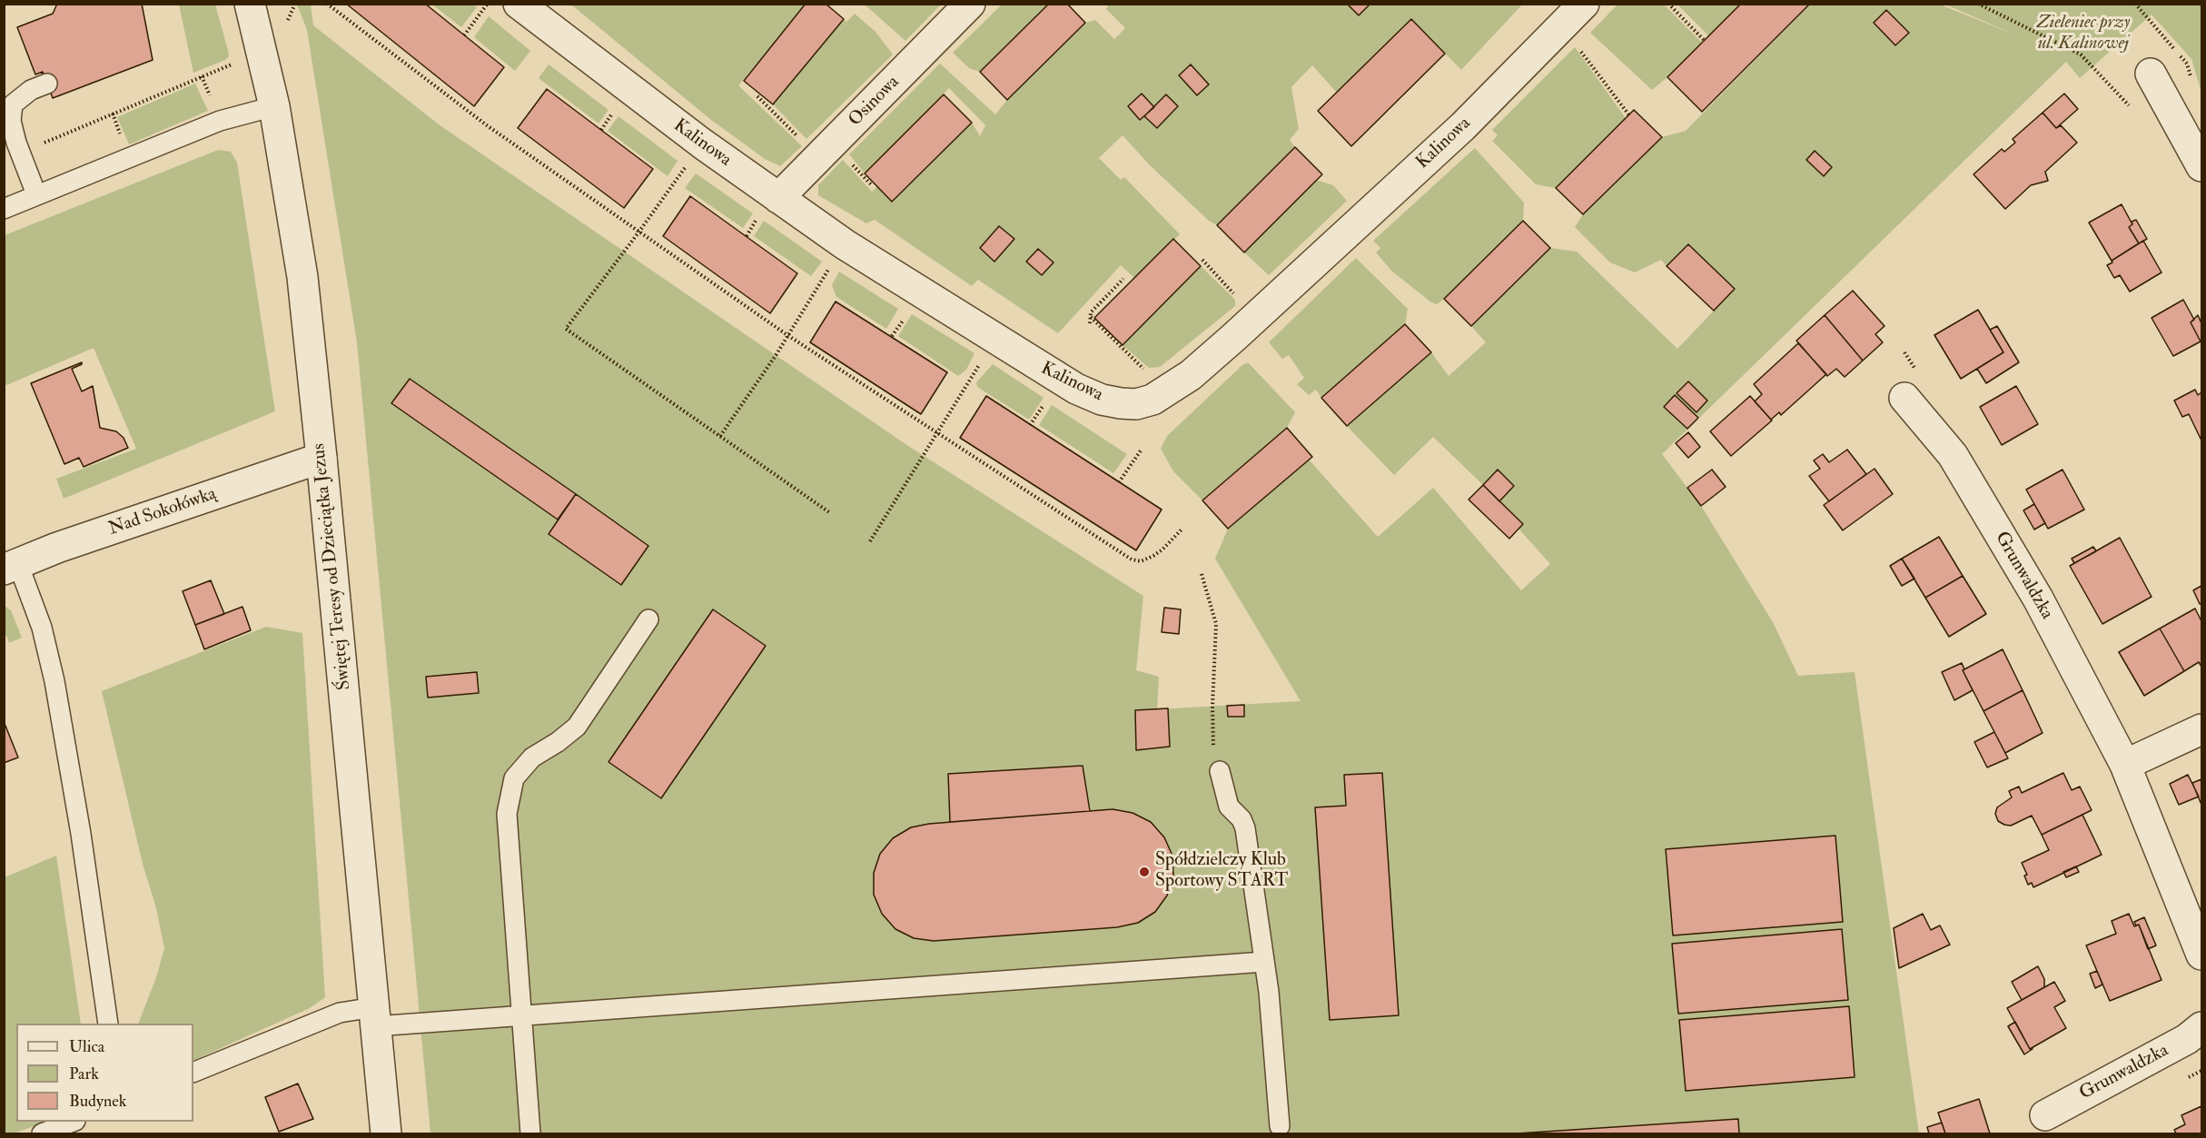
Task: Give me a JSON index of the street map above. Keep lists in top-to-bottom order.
{
  "streets": {
    "street": [
      "Osinowa",
      "Kalinowa",
      "Nad Sokołówką",
      "Świętej Teresy od Dzieciątka Jezus",
      "Grunwaldzka"
    ]
  },
  "crossings": [
    ["Osinowa", "Kalinowa"],
    ["Nad Sokołówką", "Świętej Teresy od Dzieciątka Jezus"]
  ],
  "parks": ["Zieleniec przy ul. Kalinowej"],
  "places": ["Spółdzielczy Klub Sportowy START"],
  "legend": ["Ulica", "Park", "Budynek"]
}
